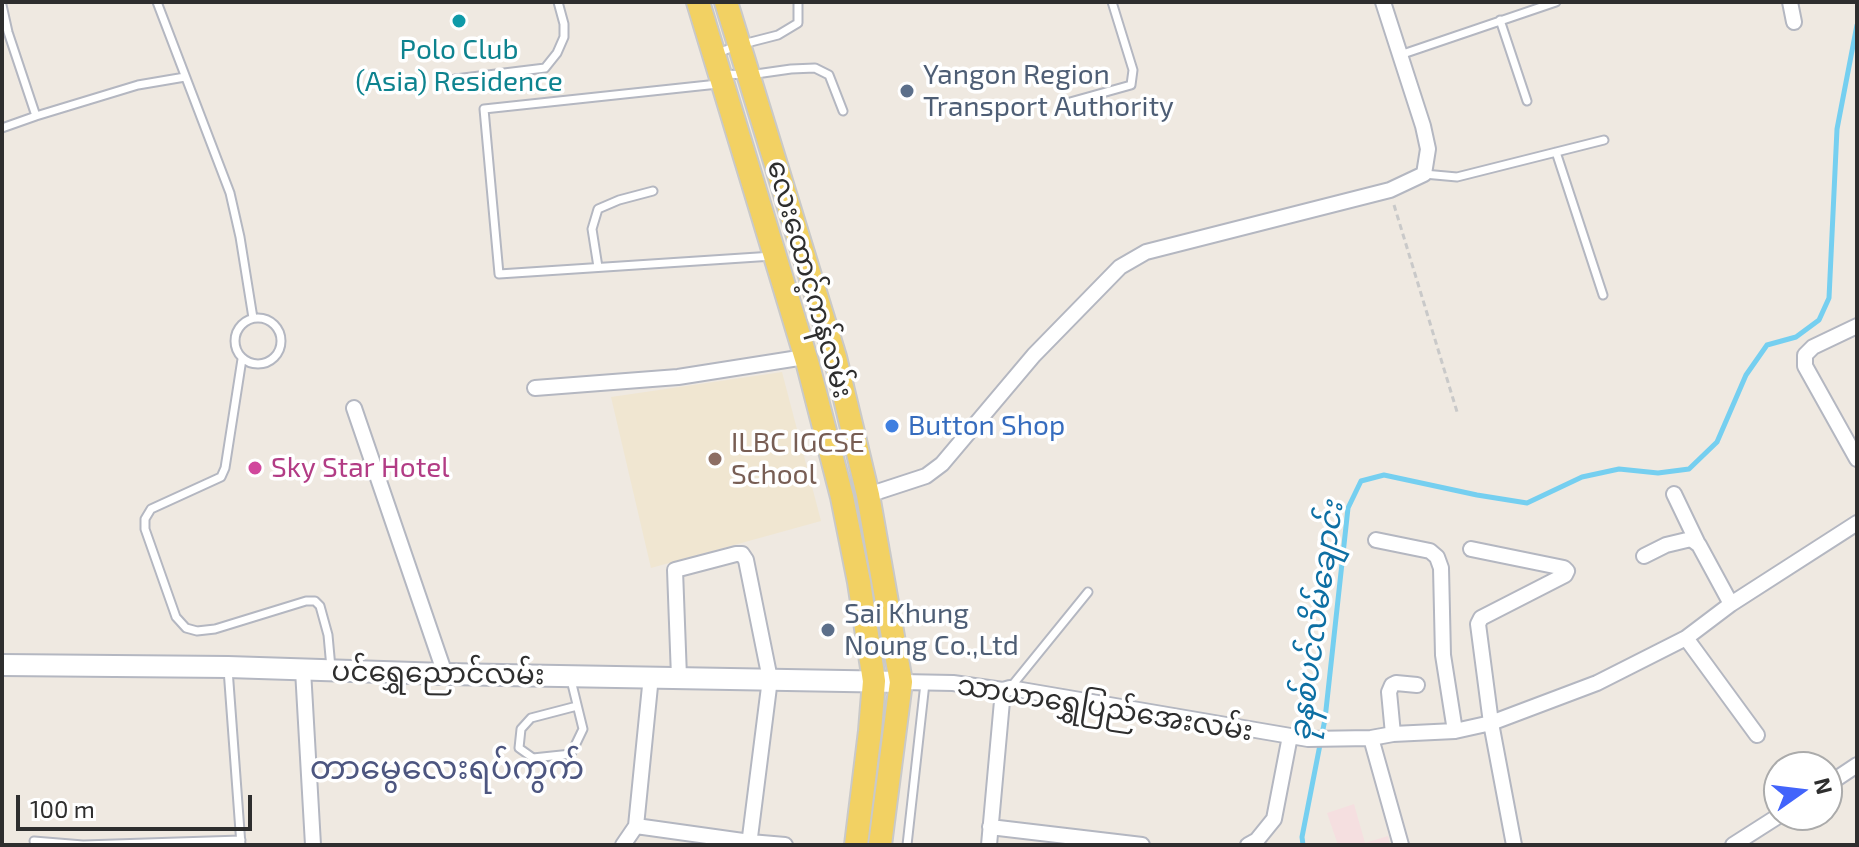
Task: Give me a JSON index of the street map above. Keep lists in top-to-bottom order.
{
  "streets": {
    "main road": ["လေးထောင့်ကန်လမ်း"],
    "street": ["ပင်ရွှေညောင်လမ်း", "သာယာရွှေပြည်အေးလမ်း"]
  },
  "crossings": [
    ["လေးထောင့်ကန်လမ်း", "ပင်ရွှေညောင်လမ်း"],
    ["လေးထောင့်ကန်လမ်း", "သာယာရွှေပြည်အေးလမ်း"],
    ["ပင်ရွှေညောင်လမ်း", "သာယာရွှေပြည်အေးလမ်း"]
  ],
  "districts": ["တာမွေလေးရပ်ကွက်"],
  "water": ["ခုနစ်ပင်လိမ်ချောင်း"],
  "places": [
    "Polo Club (Asia) Residence",
    "Yangon Region Transport Authority",
    "Button Shop",
    "ILBC IGCSE School",
    "Sky Star Hotel",
    "Sai Khung Noung Co.,Ltd"
  ],
  "scale_bar": "100 m",
  "north": "right"
}
